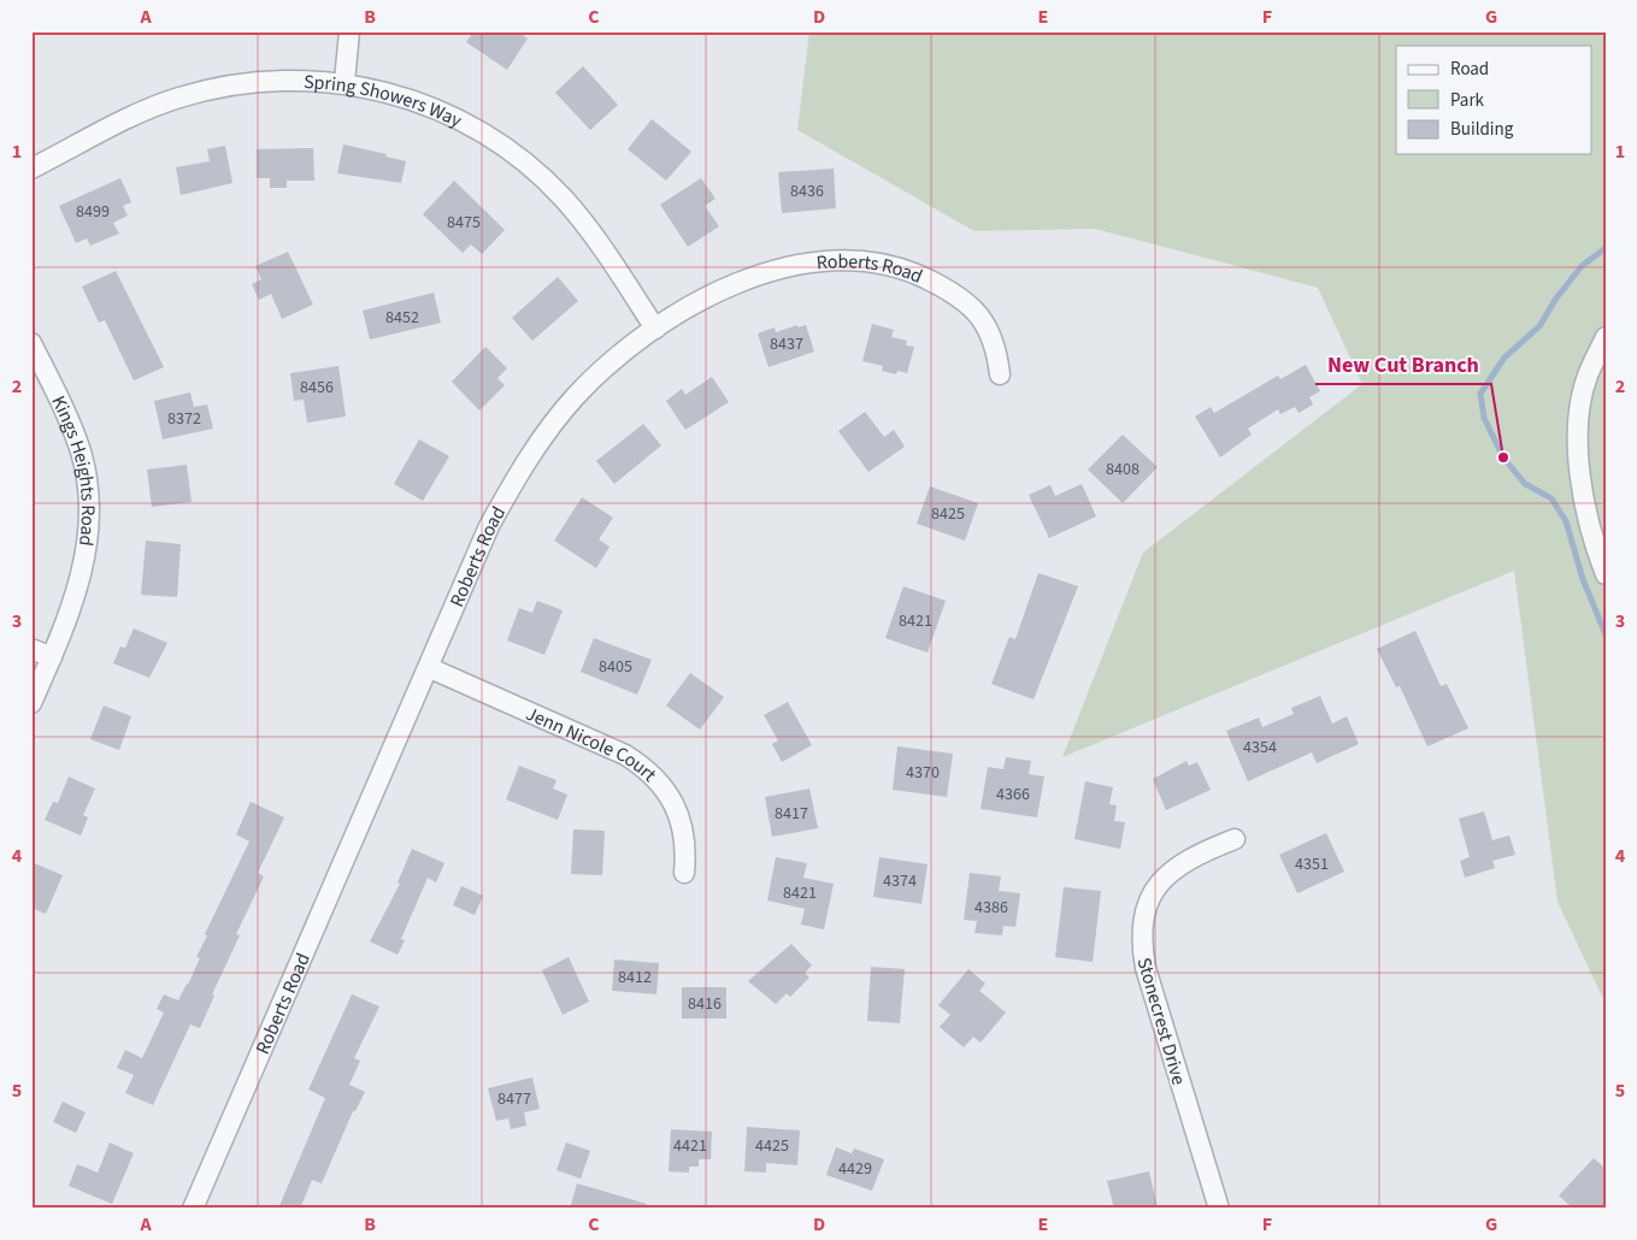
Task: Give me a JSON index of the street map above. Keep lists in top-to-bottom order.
{
  "streets": {
    "street": [
      "Spring Showers Way",
      "Roberts Road",
      "Kings Heights Road",
      "Jenn Nicole Court",
      "Stonecrest Drive"
    ]
  },
  "crossings": [
    ["Spring Showers Way", "Roberts Road"],
    ["Roberts Road", "Jenn Nicole Court"]
  ],
  "places": ["New Cut Branch"],
  "house_numbers": [
    "8436",
    "8499",
    "8475",
    "8452",
    "8437",
    "8456",
    "8372",
    "8408",
    "8425",
    "8421",
    "8405",
    "4354",
    "4370",
    "4366",
    "8417",
    "4351",
    "4374",
    "8421",
    "4386",
    "8412",
    "8416",
    "8477",
    "4421",
    "4425",
    "4429"
  ],
  "legend": ["Road", "Park", "Building"],
  "grid": {
    "columns": [
      "A",
      "B",
      "C",
      "D",
      "E",
      "F",
      "G"
    ],
    "rows": [
      "1",
      "2",
      "3",
      "4",
      "5"
    ]
  }
}
